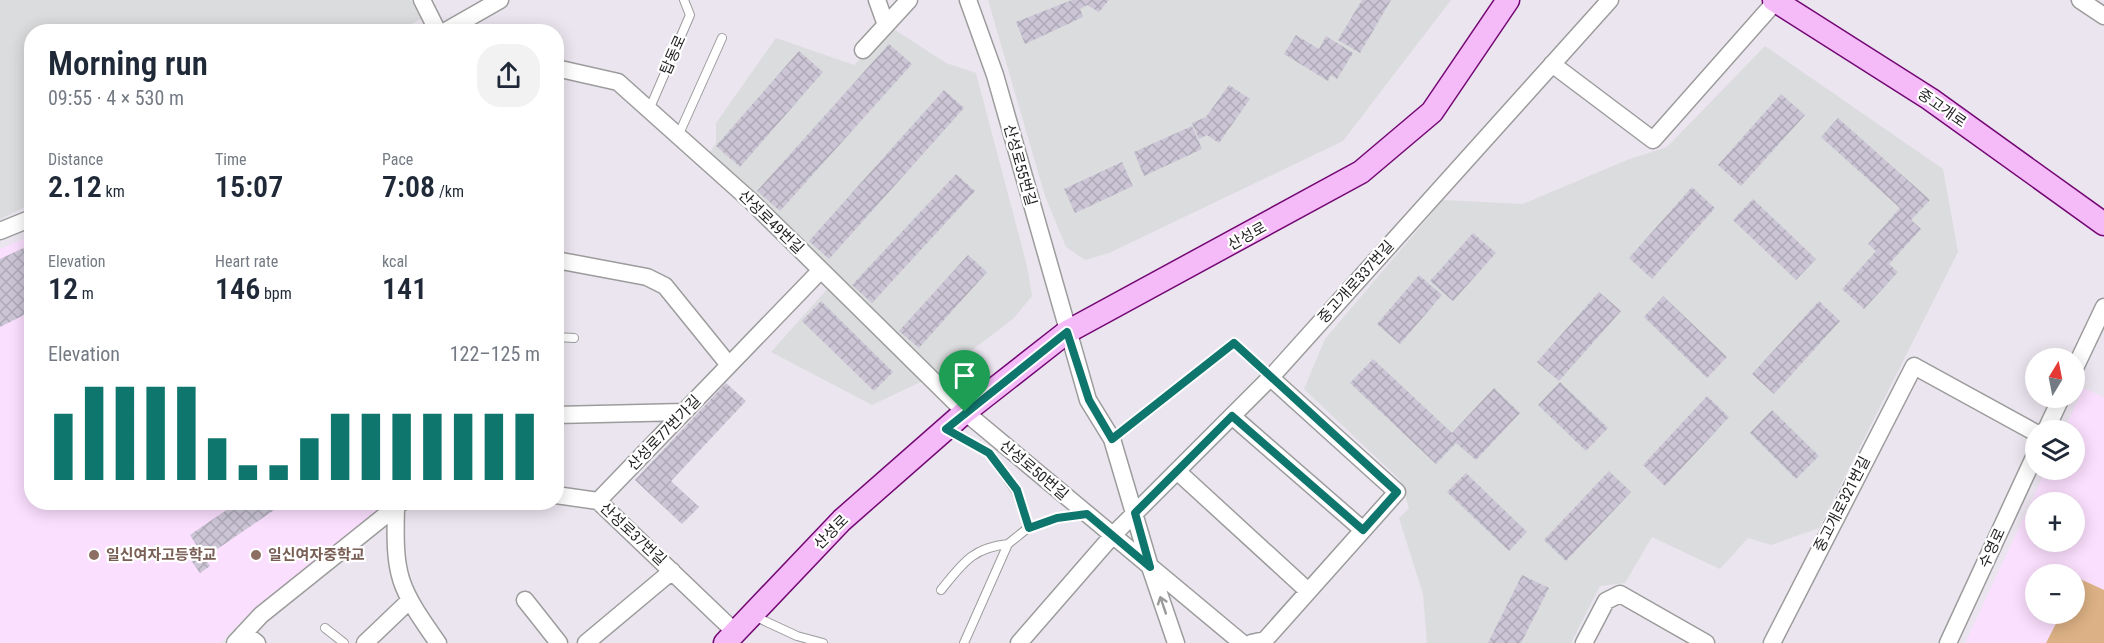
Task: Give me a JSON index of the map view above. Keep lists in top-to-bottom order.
{
  "streets": {
    "street": [
      "중고개로",
      "산성로55번길",
      "산성로49번길",
      "산성로",
      "중고개로337번길",
      "산성로77번가길",
      "산성로50번길",
      "중고개로321번길",
      "산성로37번길",
      "수영로"
    ],
    "lane": ["탑동로"]
  },
  "crossings": [
    ["탑동로", "산성로49번길"],
    ["산성로55번길", "산성로"],
    ["산성로55번길", "중고개로337번길"],
    ["산성로55번길", "산성로50번길"],
    ["산성로49번길", "산성로"],
    ["산성로49번길", "산성로77번가길"],
    ["산성로49번길", "산성로50번길"],
    ["산성로", "산성로50번길"],
    ["산성로", "산성로37번길"],
    ["중고개로337번길", "산성로50번길"],
    ["산성로77번가길", "산성로37번길"]
  ],
  "places": ["일신여자고등학교", "일신여자중학교"],
  "north": "top",
  "page": {
    "heading": ["Morning run", "09:55 · 4 × 530 m"],
    "stats": [
      ["Distance", "2.12 km"],
      ["Time", "15:07"],
      ["Pace", "7:08 /km"],
      ["Elevation", "12 m"],
      ["Heart rate", "146 bpm"],
      ["kcal", "141"]
    ],
    "chart": ["Elevation", "122–125 m"],
    "map_buttons": ["+", "−"]
  }
}
